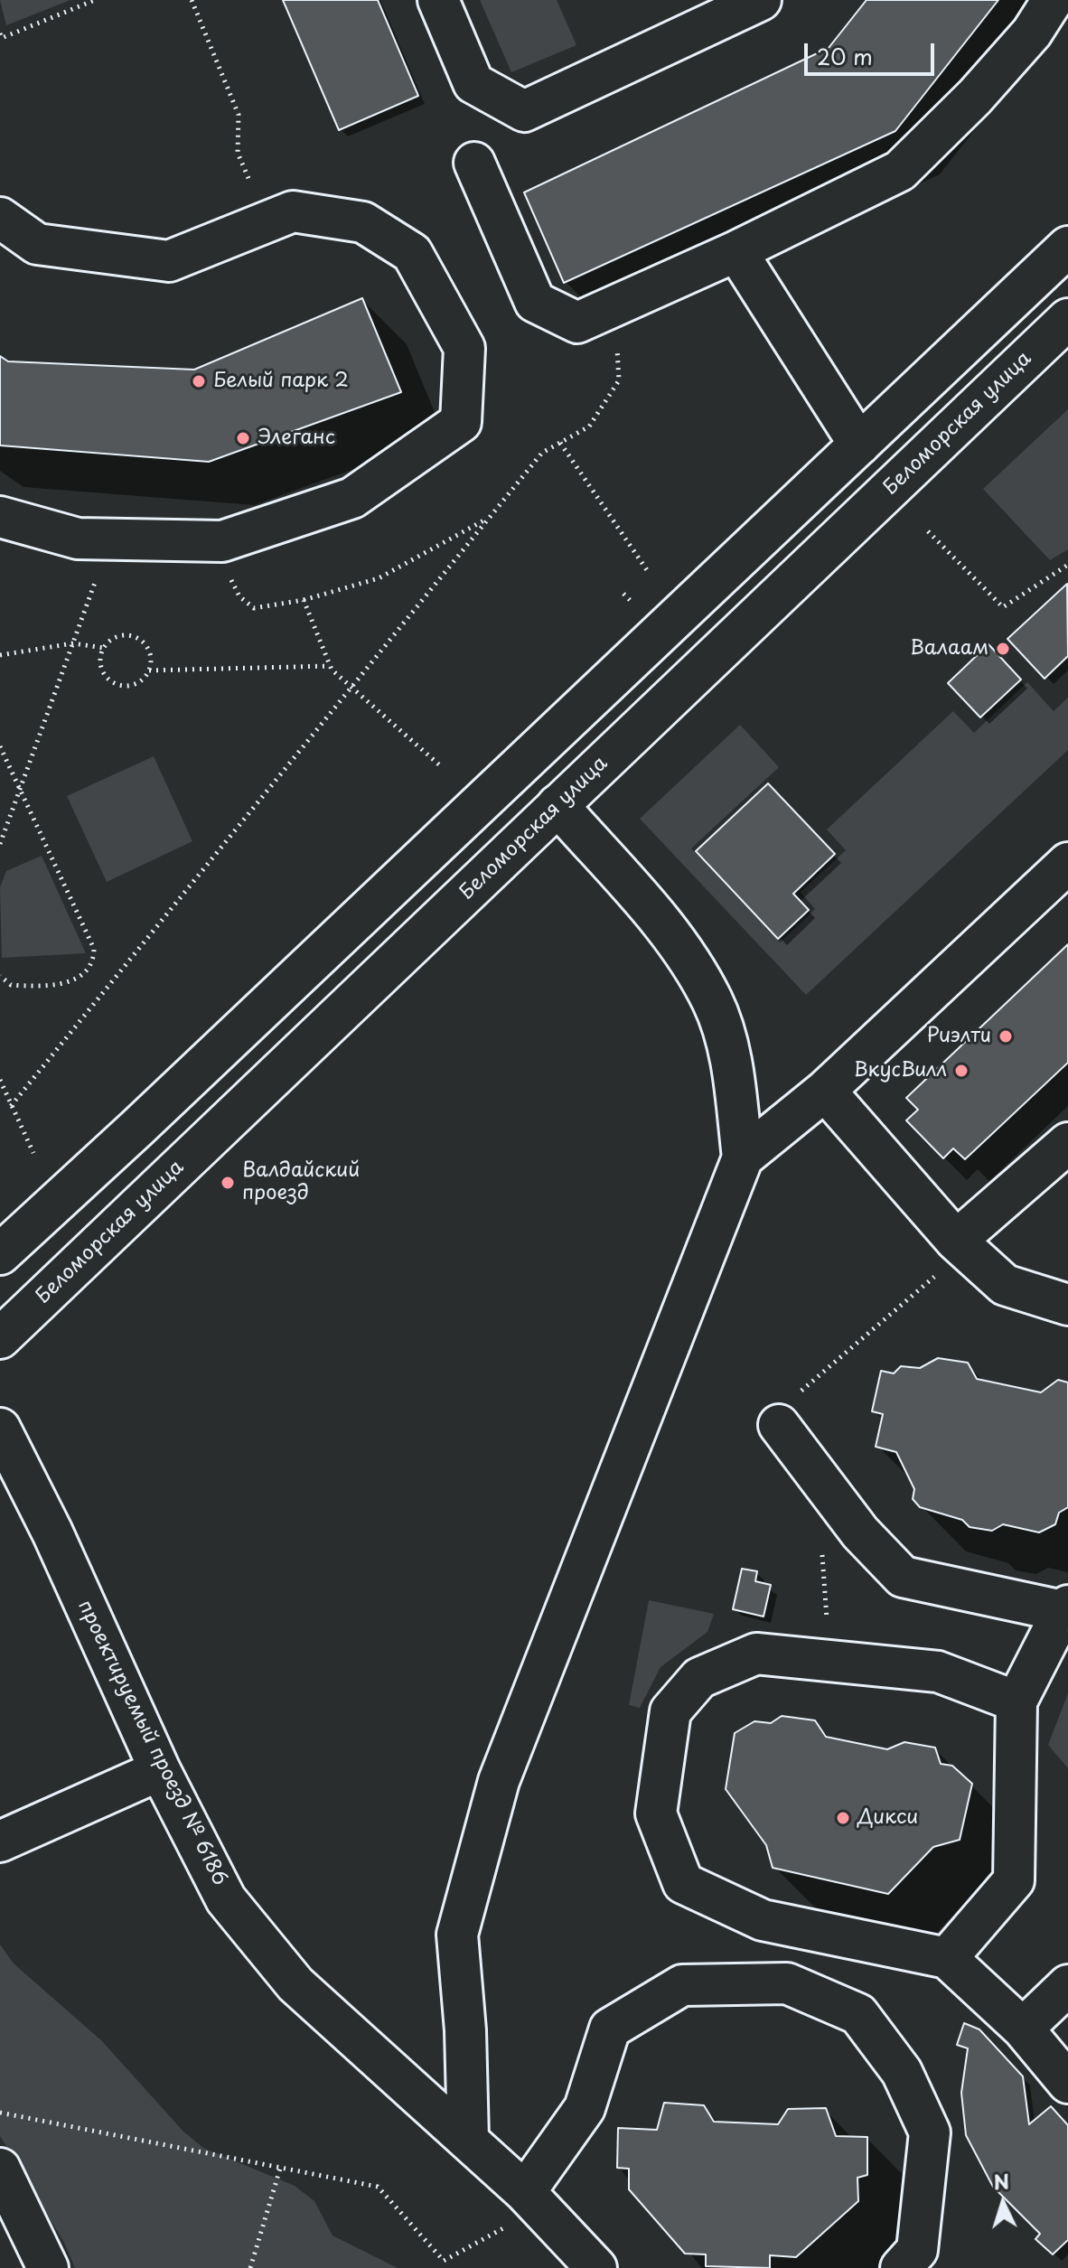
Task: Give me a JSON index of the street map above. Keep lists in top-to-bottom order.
{
  "streets": {
    "main road": ["Беломорская улица", "проектируемый проезд № 6186"]
  },
  "places": [
    "Белый парк 2",
    "Элеганс",
    "Валаам",
    "Риэлти",
    "ВкусВилл",
    "Валдайский проезд",
    "Дикси"
  ],
  "scale_bar": "20 m",
  "north": "top"
}
